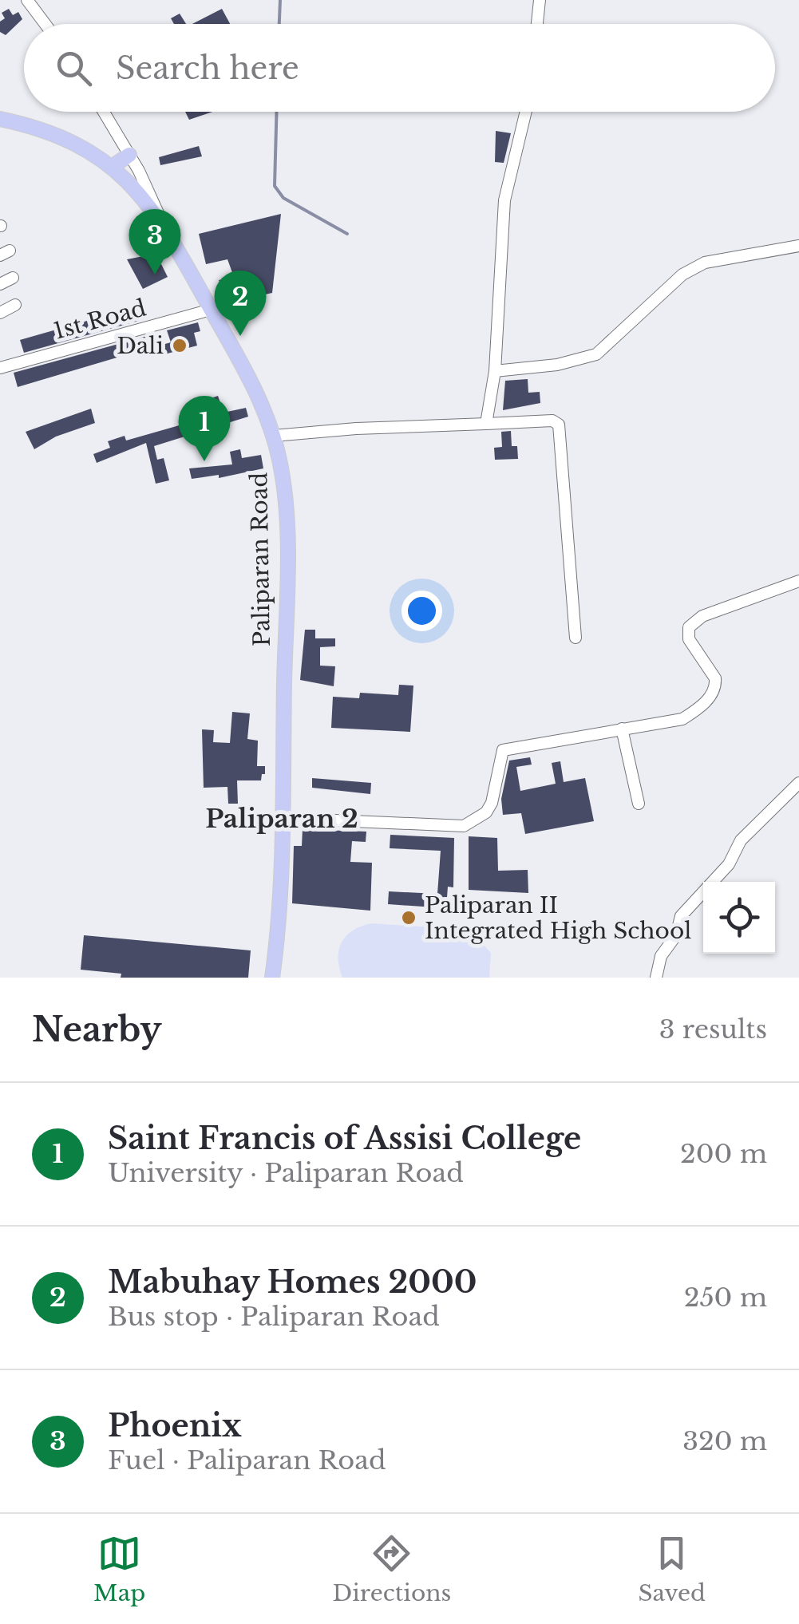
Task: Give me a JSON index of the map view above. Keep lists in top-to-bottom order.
{
  "streets": {
    "main road": ["Paliparan Road"],
    "street": ["1st Road"]
  },
  "crossings": [
    ["1st Road", "Paliparan Road"]
  ],
  "districts": ["Paliparan 2"],
  "places": ["Dali", "Paliparan II Integrated High School"],
  "page": {
    "search": "Search here",
    "pins": ["3", "2", "1"],
    "heading": ["Nearby", "3 results"],
    "list": [
      {
        "mark": "1",
        "name": "Saint Francis of Assisi College",
        "note": "University · Paliparan Road",
        "value": "200 m"
      },
      {
        "mark": "2",
        "name": "Mabuhay Homes 2000",
        "note": "Bus stop · Paliparan Road",
        "value": "250 m"
      },
      {
        "mark": "3",
        "name": "Phoenix",
        "note": "Fuel · Paliparan Road",
        "value": "320 m"
      }
    ],
    "nav": ["Map", "Directions", "Saved"]
  }
}
